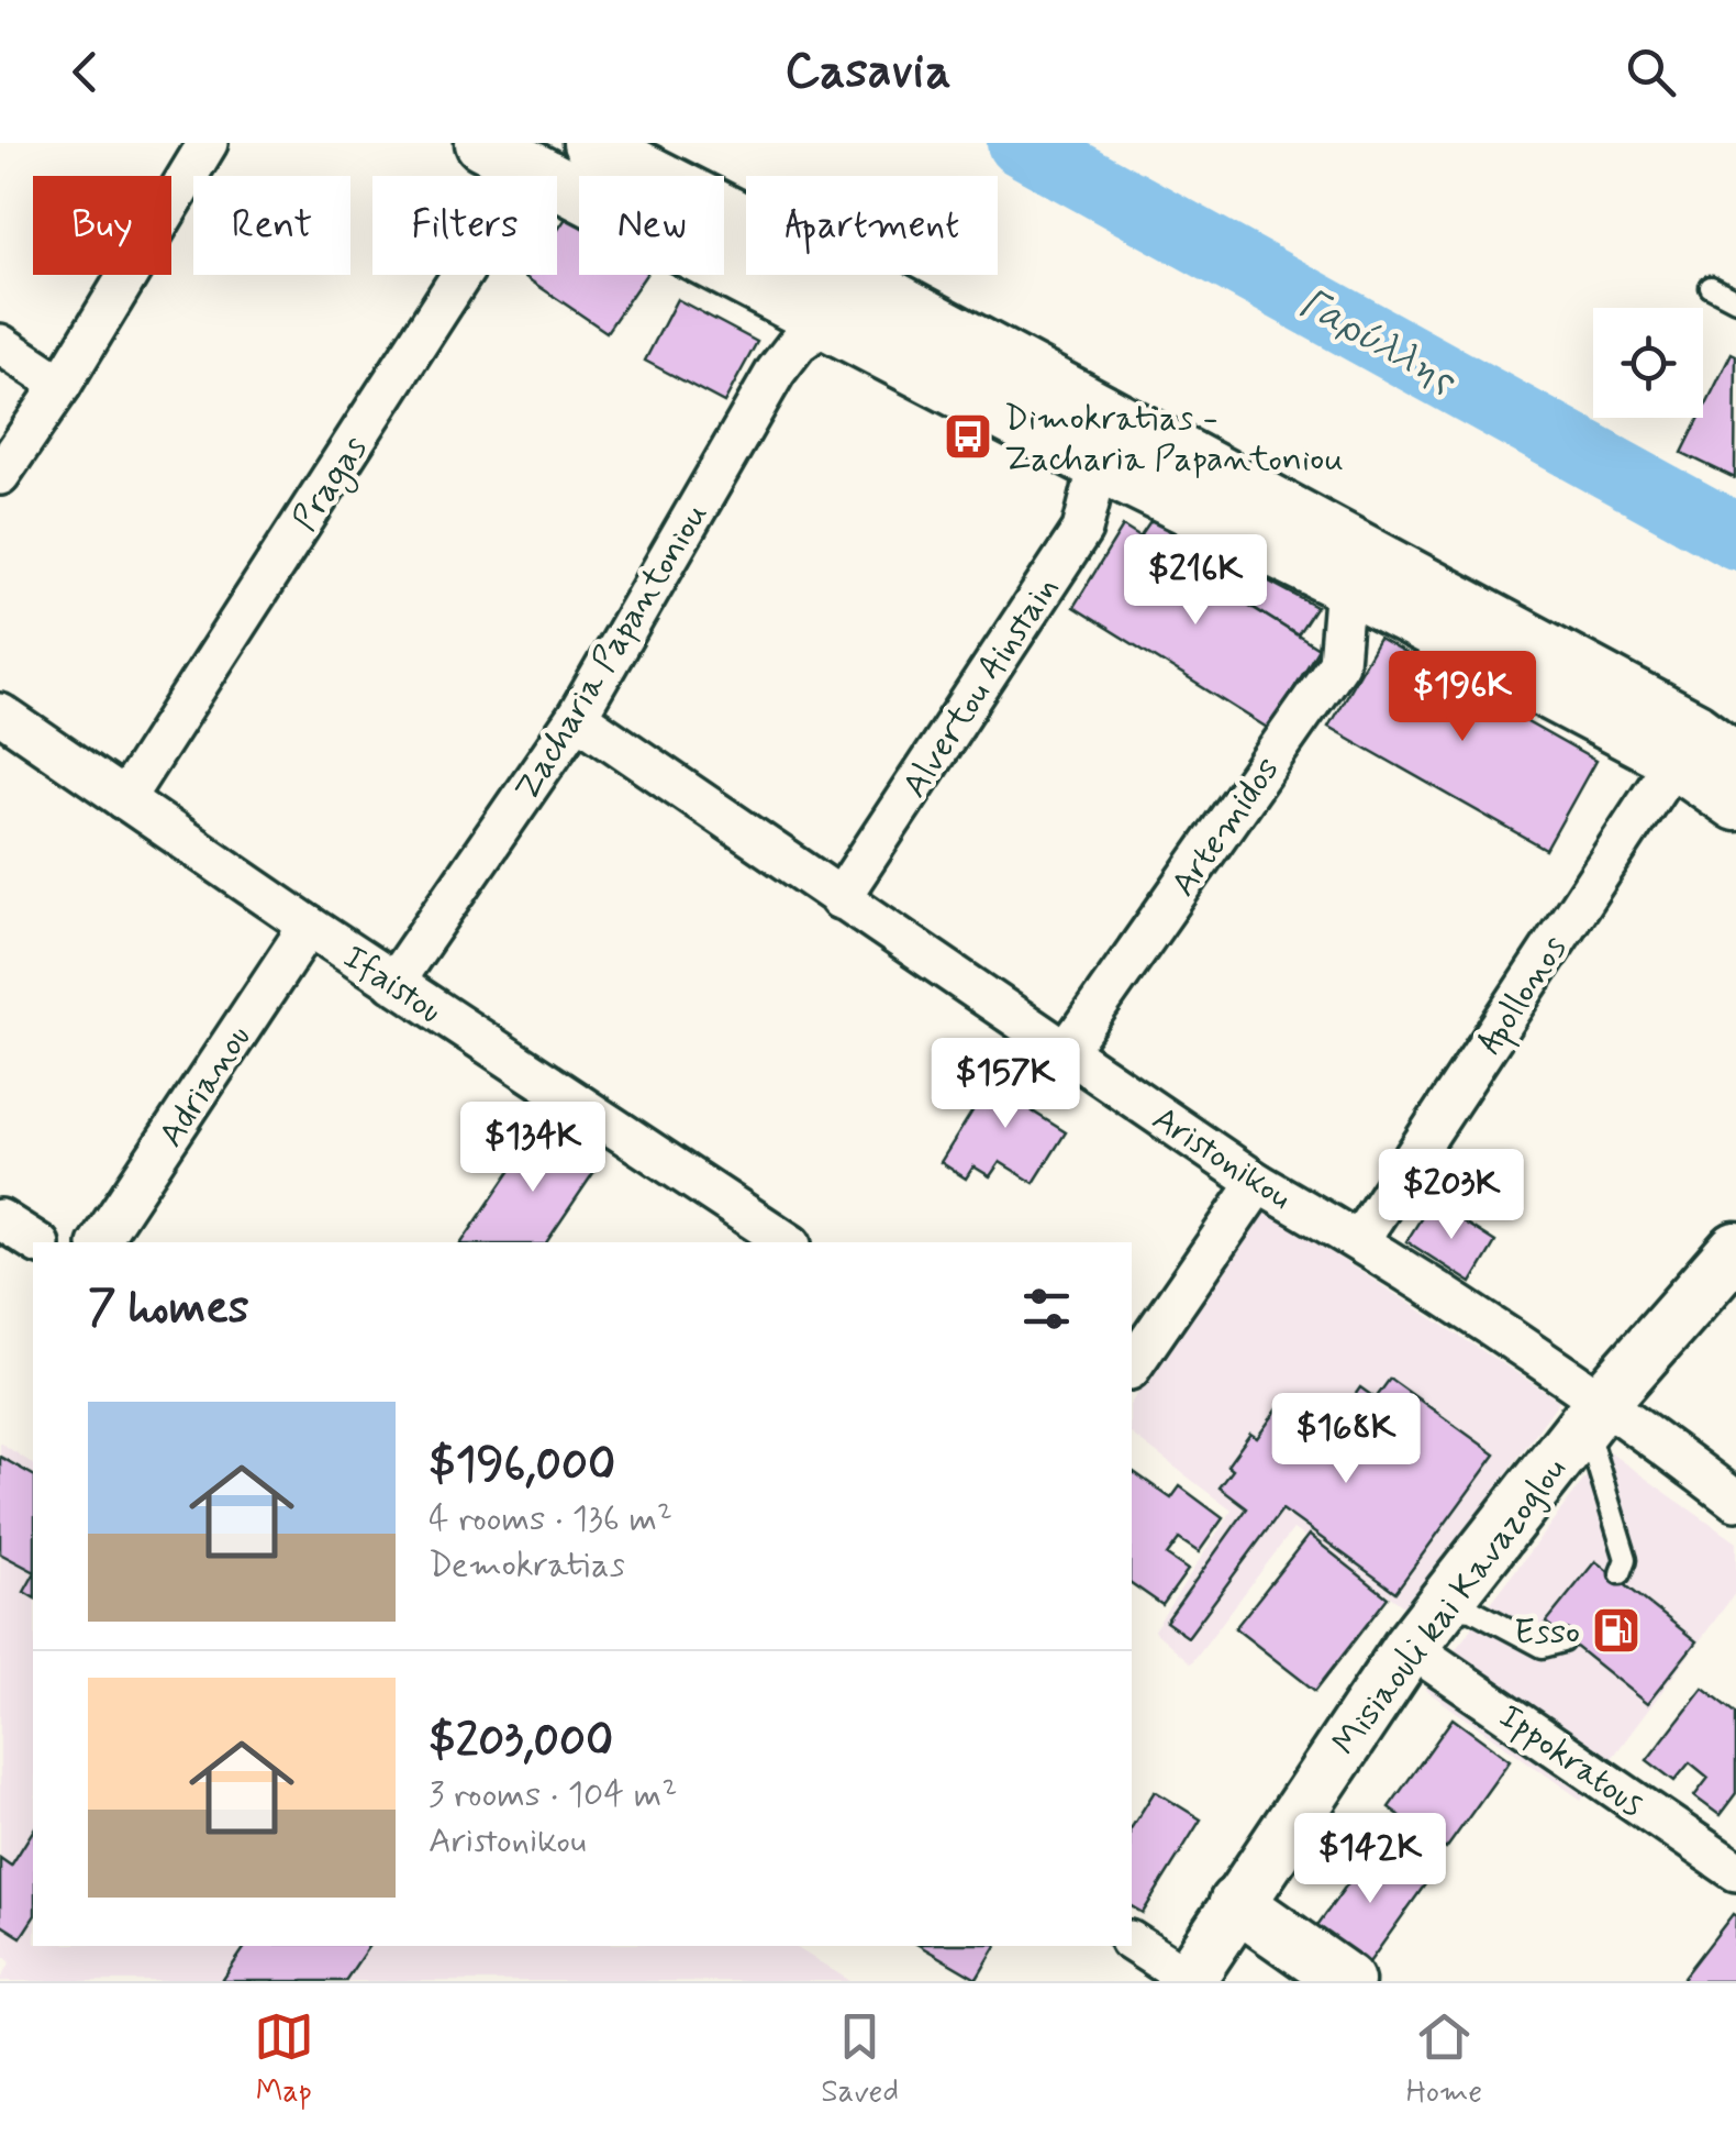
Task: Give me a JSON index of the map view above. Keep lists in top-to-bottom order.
{
  "streets": {
    "street": [
      "Pragas",
      "Zacharia Papantoniou",
      "Alvertou Ainstain",
      "Artemidos",
      "Ifaistou",
      "Apollonos",
      "Adrianou",
      "Aristonikou",
      "Misiaouli kai Kavazoglou",
      "Ippokratous"
    ]
  },
  "crossings": [
    ["Pragas", "Ifaistou"],
    ["Zacharia Papantoniou", "Ifaistou"],
    ["Zacharia Papantoniou", "Aristonikou"],
    ["Alvertou Ainstain", "Aristonikou"],
    ["Artemidos", "Aristonikou"],
    ["Ifaistou", "Adrianou"],
    ["Apollonos", "Aristonikou"],
    ["Aristonikou", "Misiaouli kai Kavazoglou"],
    ["Misiaouli kai Kavazoglou", "Ippokratous"]
  ],
  "water": ["Γαρύλλης"],
  "places": {
    "bus stop": ["Dimokratias - Zacharia Papantoniou"],
    "fuel station": ["Esso"]
  },
  "page": {
    "header": "Casavia",
    "chip": [
      "Buy",
      "Rent",
      "Filters",
      "New",
      "Apartment"
    ],
    "price": [
      "$216K",
      "$196K",
      "$157K",
      "$134K",
      "$203K",
      "$168K",
      "$142K"
    ],
    "heading": "7 homes",
    "list": [
      {
        "name": "$196,000",
        "note": "4 rooms · 136 m² · Demokratias"
      },
      {
        "name": "$203,000",
        "note": "3 rooms · 104 m² · Aristonikou"
      }
    ],
    "tabs": ["Map", "Saved", "Home"]
  }
}
